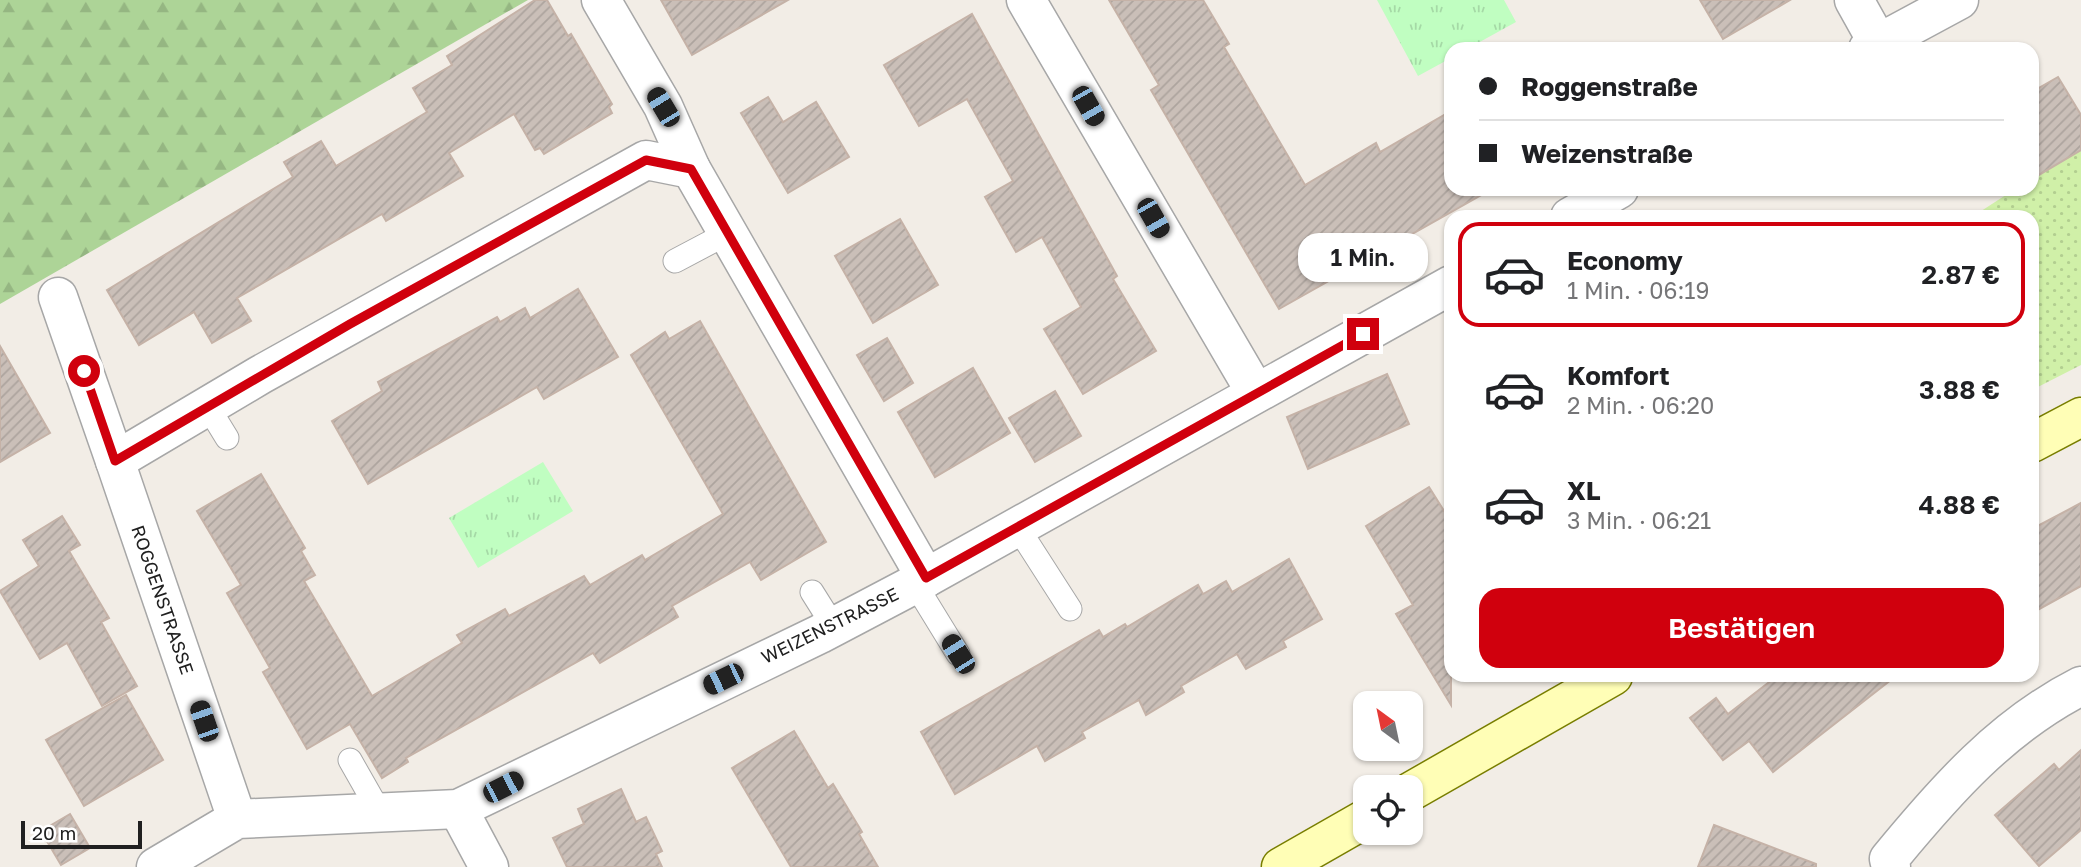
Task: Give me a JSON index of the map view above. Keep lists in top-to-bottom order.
{
  "streets": {
    "street": ["ROGGENSTRASSE", "WEIZENSTRASSE"]
  },
  "crossings": [
    ["ROGGENSTRASSE", "WEIZENSTRASSE"]
  ],
  "scale_bar": "20 m",
  "north": "top left",
  "page": {
    "banner": ["Roggenstraße", "Weizenstraße"],
    "list": [
      {
        "name": "Economy",
        "note": "1 Min. · 06:19",
        "value": "2.87 €"
      },
      {
        "name": "Komfort",
        "note": "2 Min. · 06:20",
        "value": "3.88 €"
      },
      {
        "name": "XL",
        "note": "3 Min. · 06:21",
        "value": "4.88 €"
      }
    ],
    "bubble": "1 Min.",
    "buttons": "Bestätigen",
    "scale": "20 m"
  }
}
